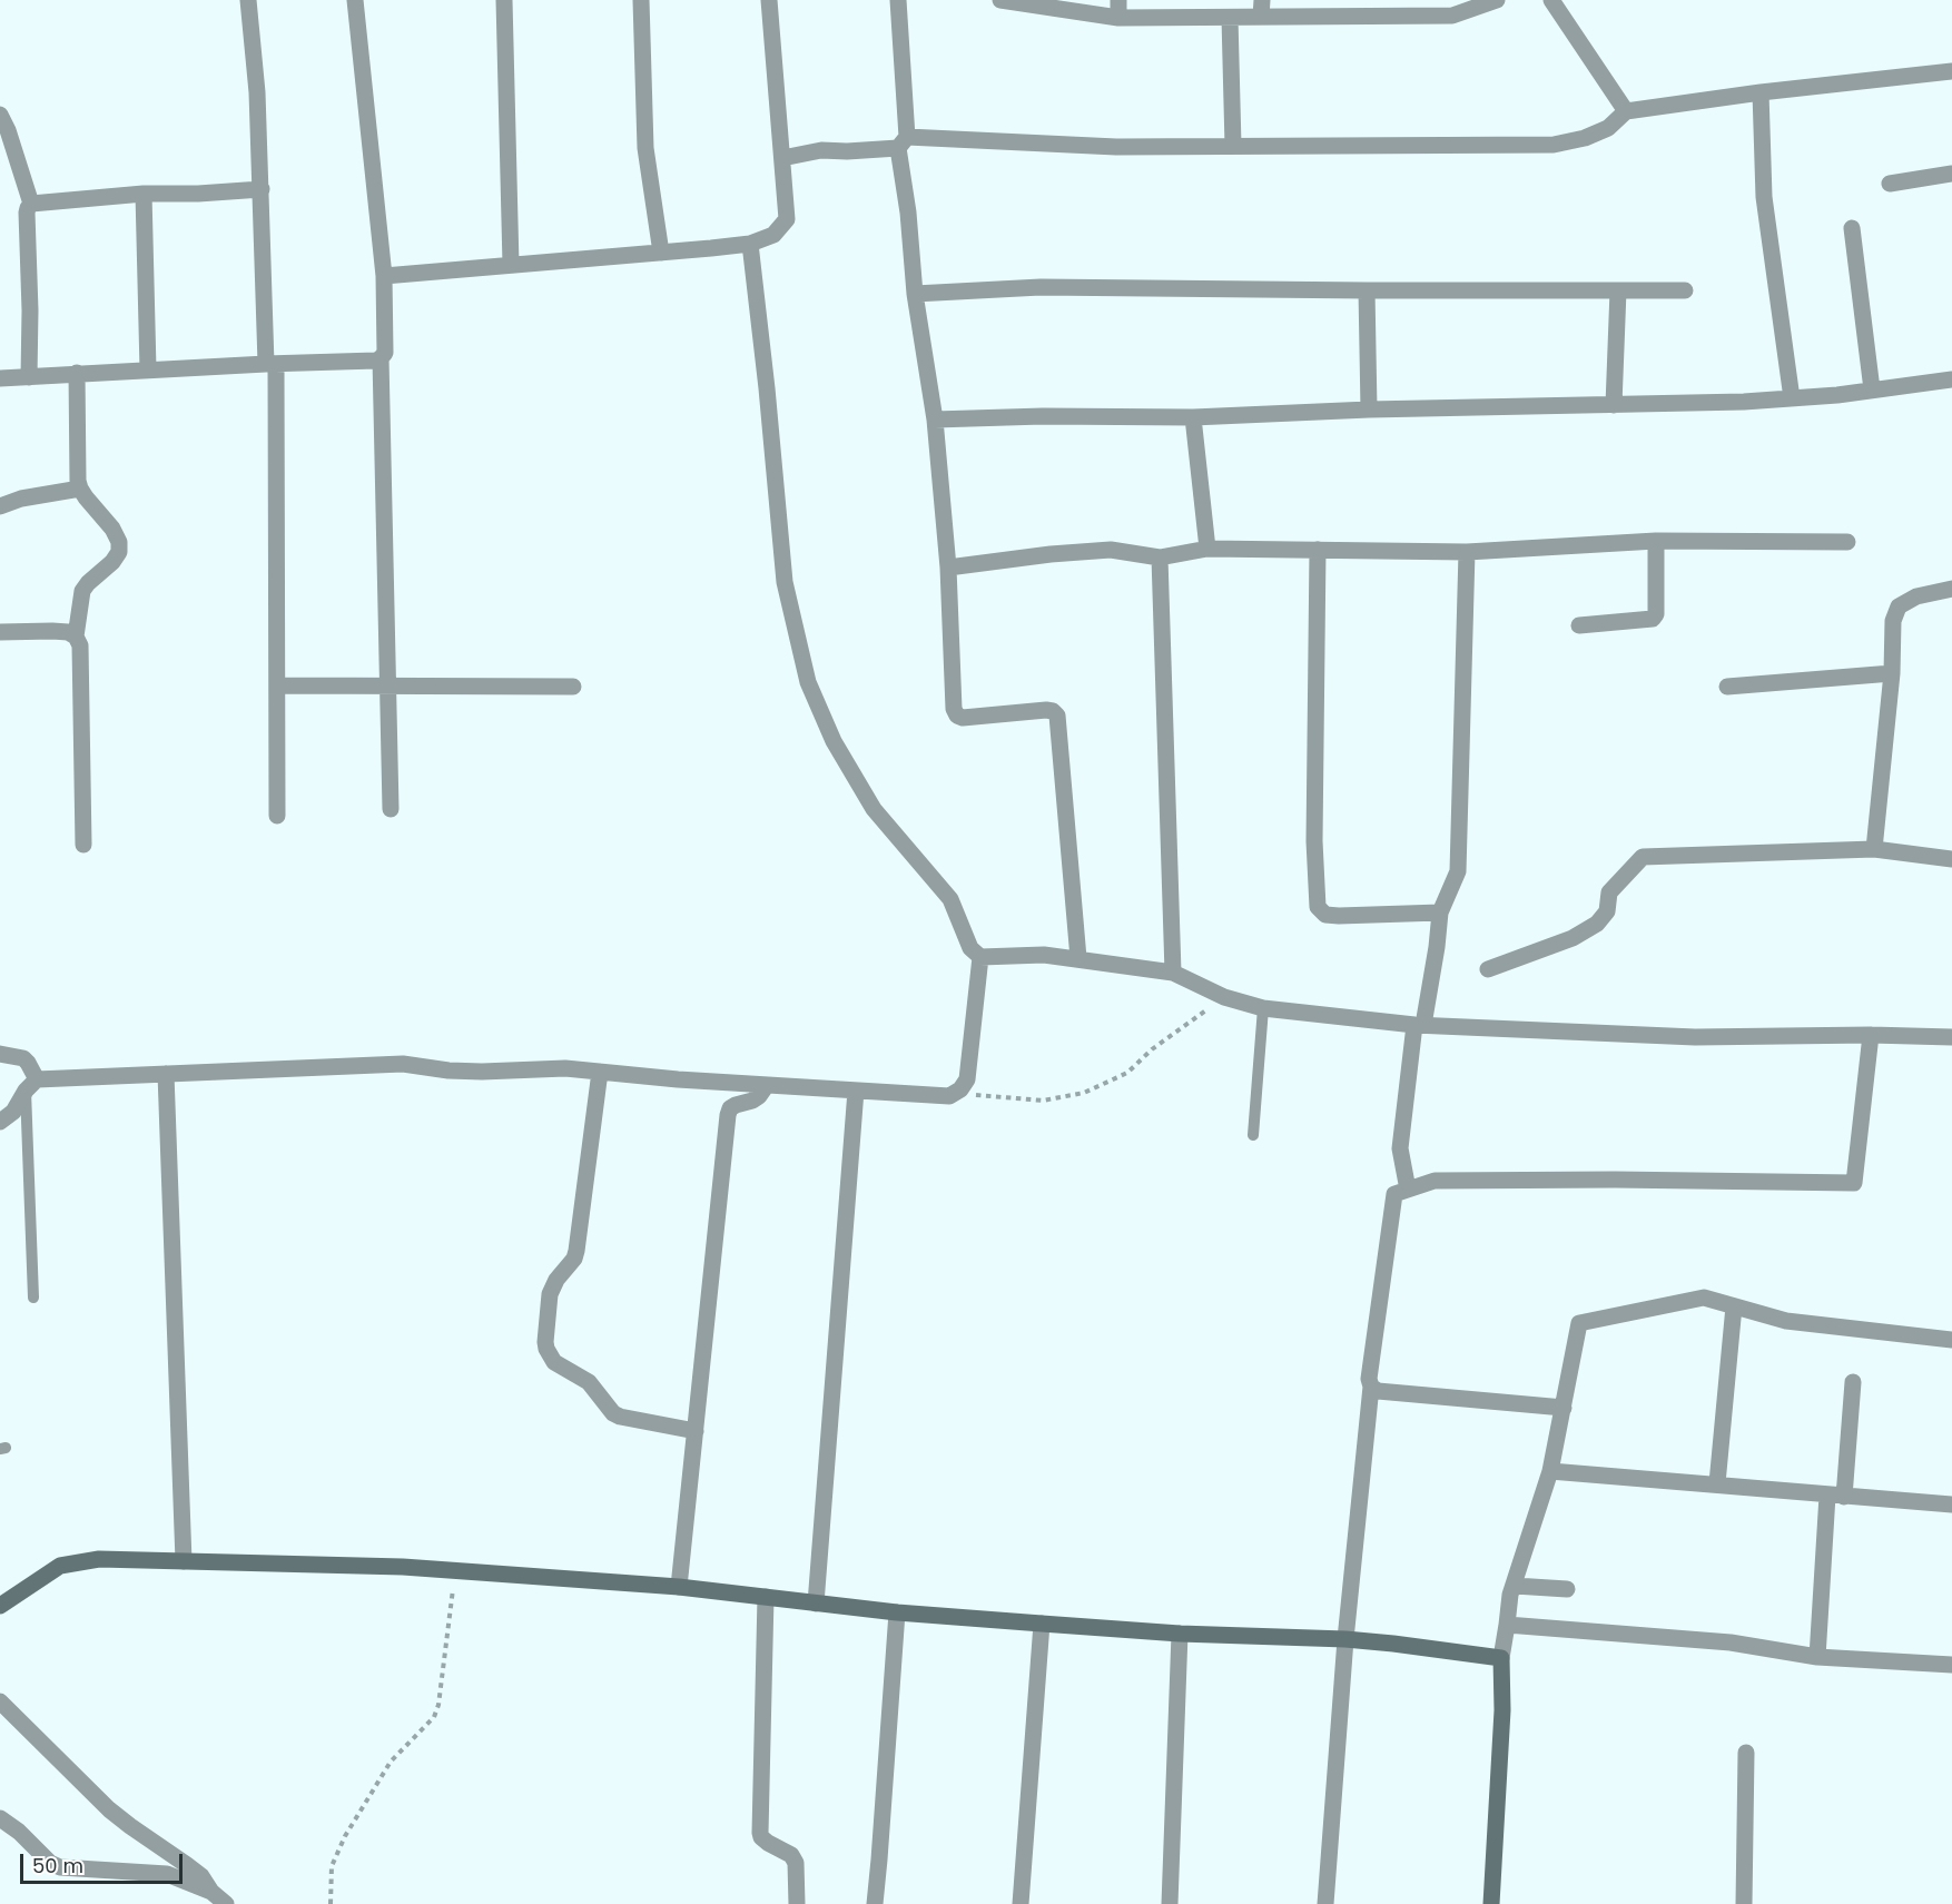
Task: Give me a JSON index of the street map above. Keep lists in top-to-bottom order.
{
  "scale_bar": "50 m"
}
